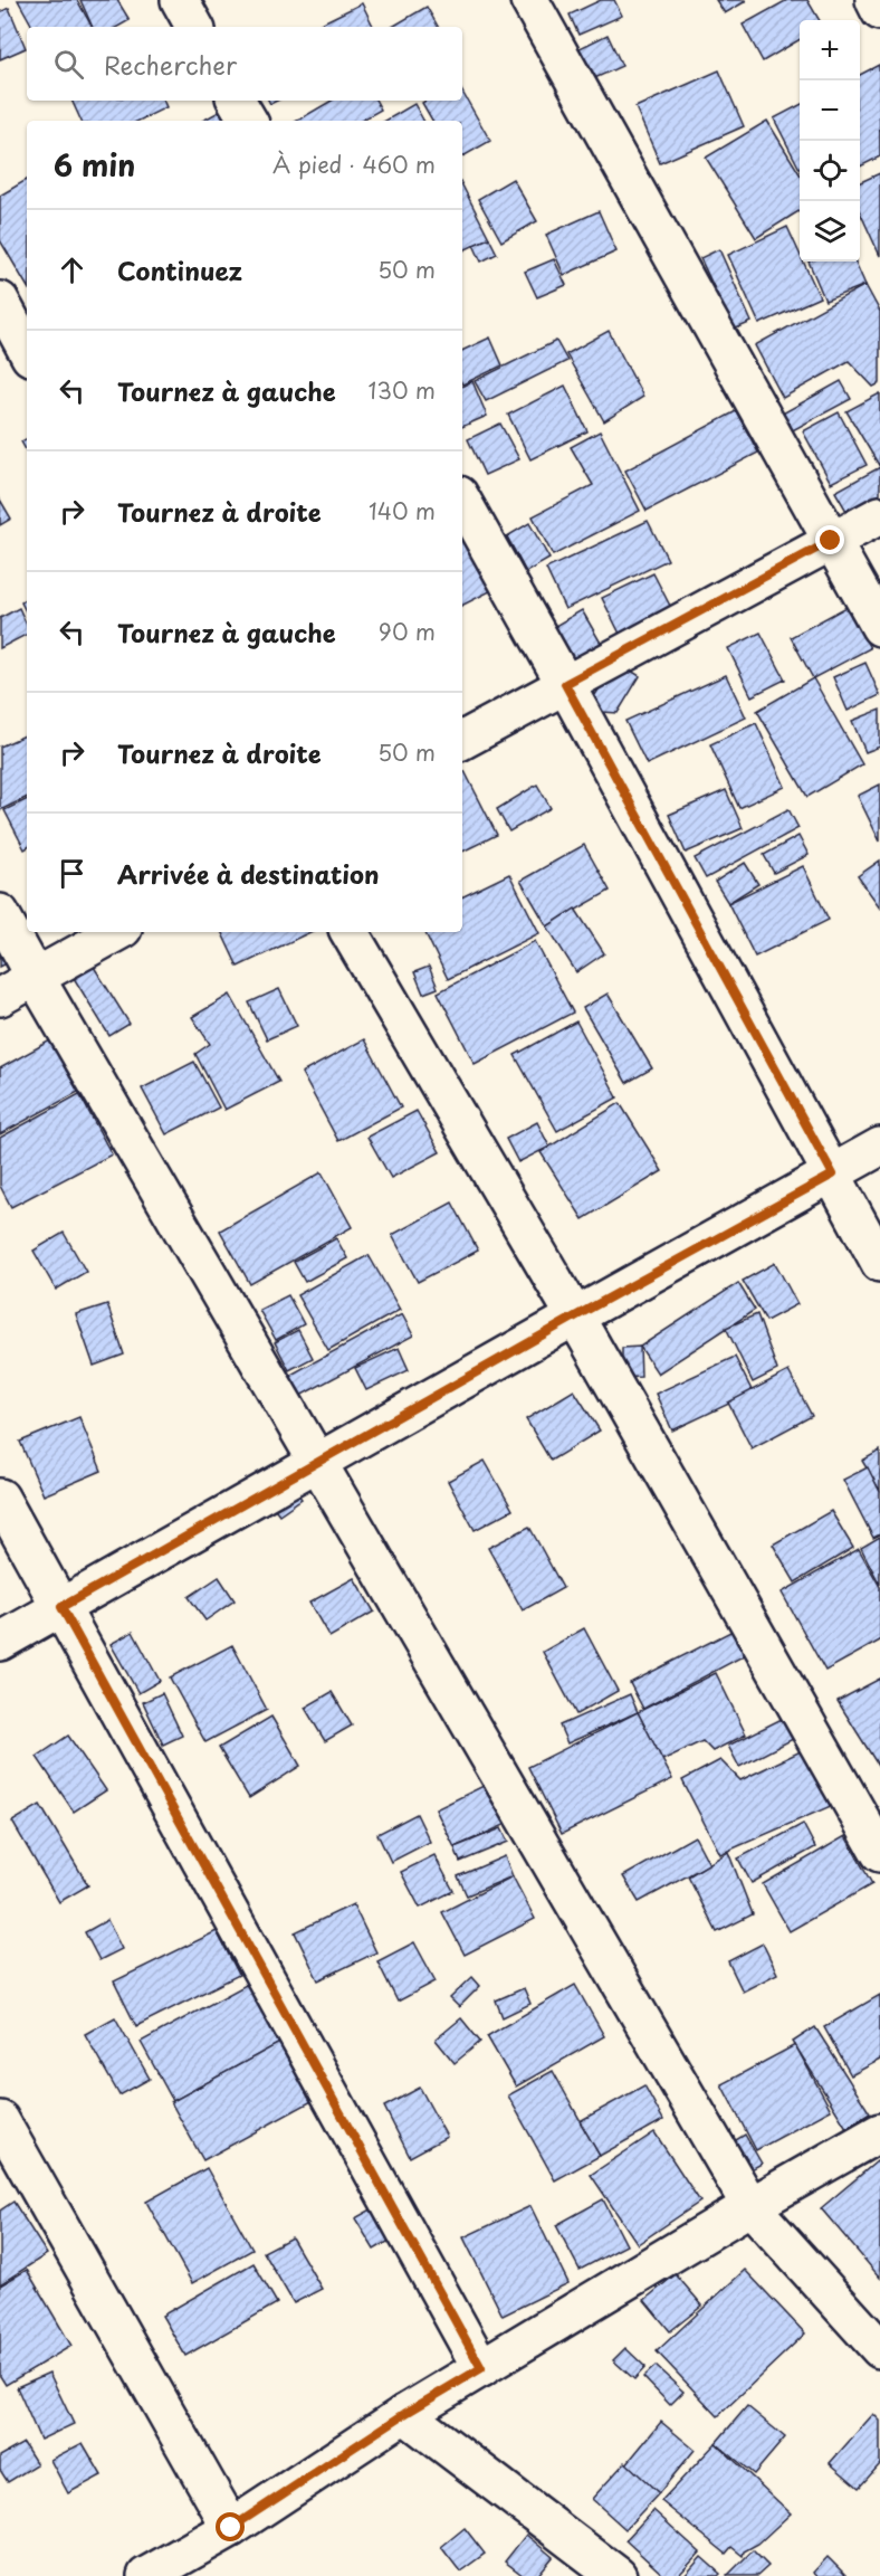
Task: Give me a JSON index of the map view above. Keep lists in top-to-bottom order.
{
  "page": {
    "map_buttons": ["+", "−"],
    "search": "Rechercher",
    "heading": ["6 min", "À pied · 460 m"],
    "list": [
      ["Continuez", "50 m"],
      ["Tournez à gauche", "130 m"],
      ["Tournez à droite", "140 m"],
      ["Tournez à gauche", "90 m"],
      ["Tournez à droite", "50 m"],
      "Arrivée à destination"
    ]
  }
}
